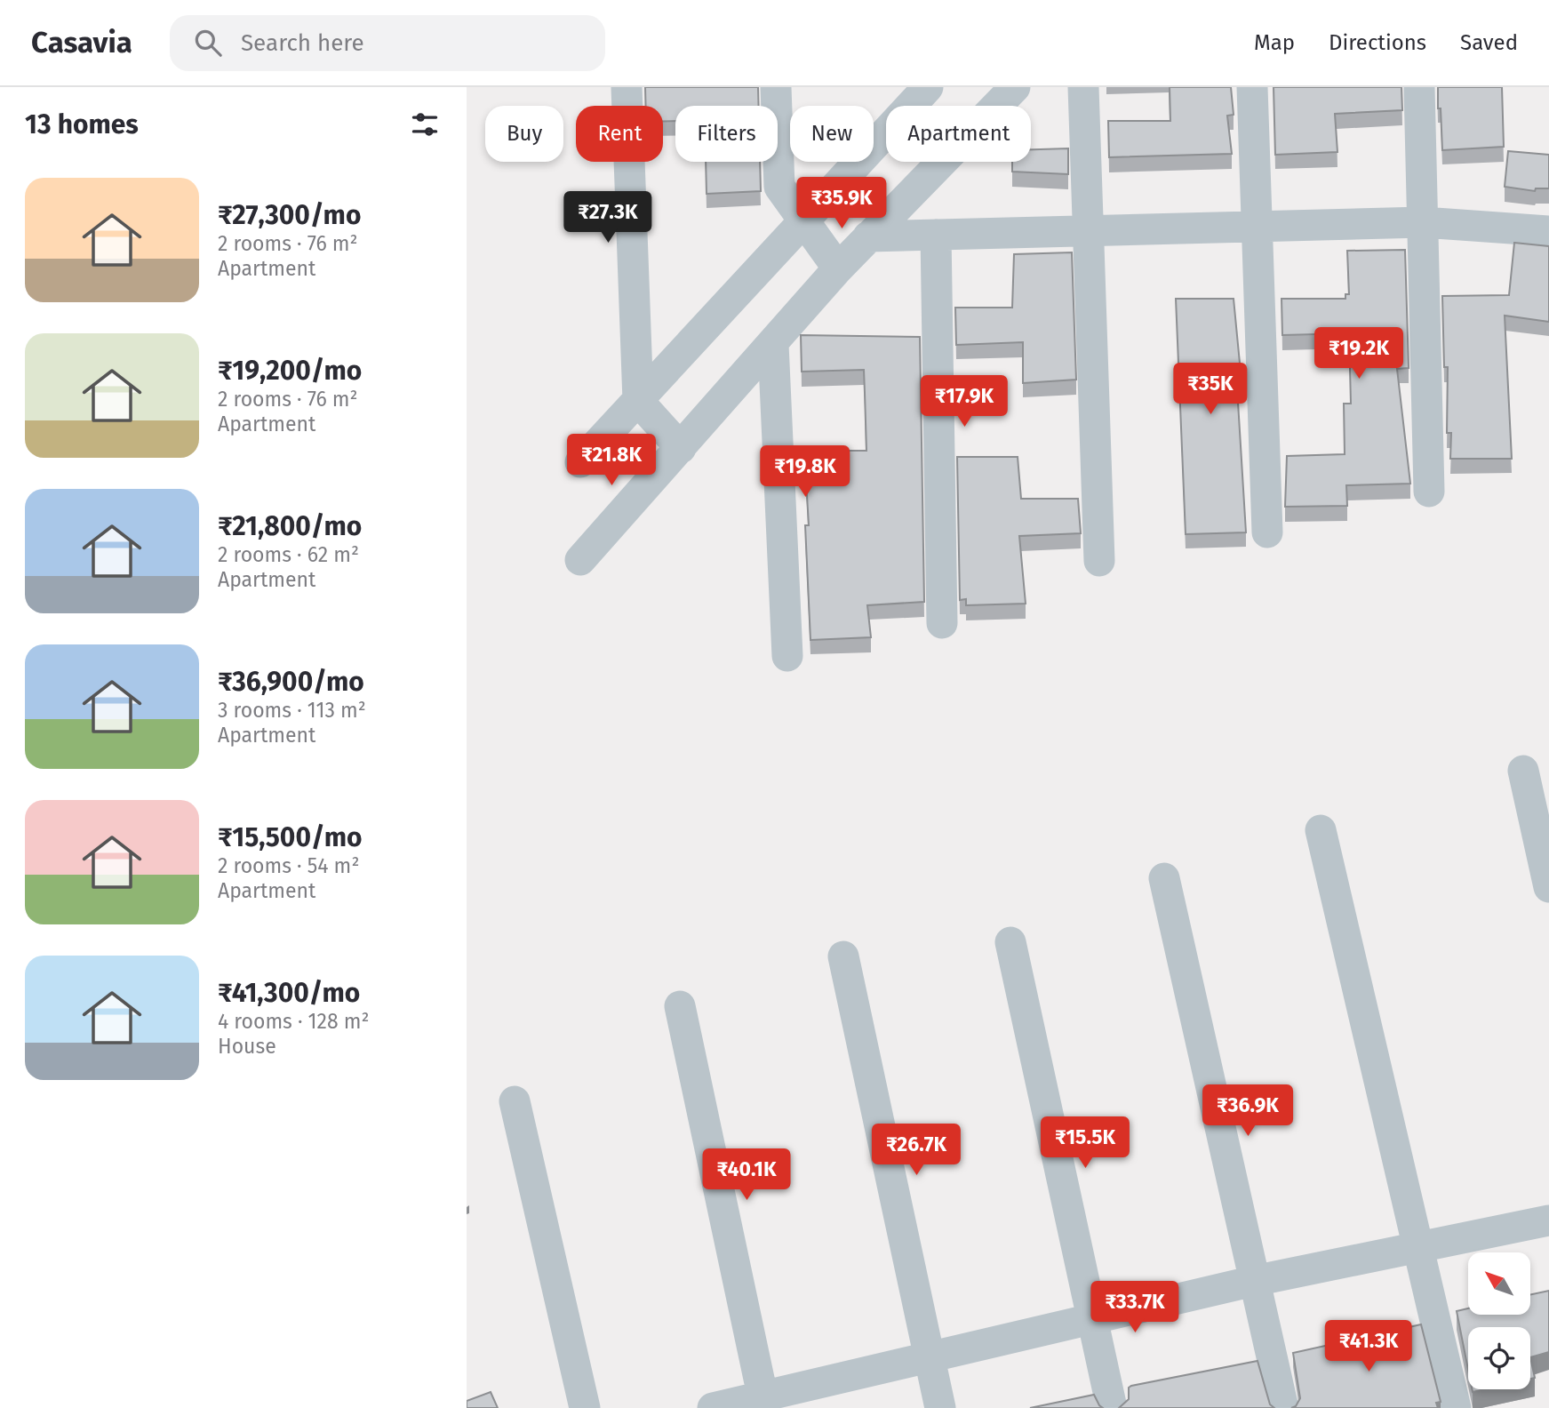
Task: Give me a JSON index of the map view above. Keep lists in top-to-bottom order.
{
  "north": "top left",
  "page": {
    "header": "Casavia",
    "search": "Search here",
    "nav": ["Map", "Directions", "Saved"],
    "heading": "13 homes",
    "chip": [
      "Buy",
      "Rent",
      "Filters",
      "New",
      "Apartment"
    ],
    "list": [
      {
        "name": "₹27,300/mo",
        "note": "2 rooms · 76 m² · Apartment"
      },
      {
        "name": "₹19,200/mo",
        "note": "2 rooms · 76 m² · Apartment"
      },
      {
        "name": "₹21,800/mo",
        "note": "2 rooms · 62 m² · Apartment"
      },
      {
        "name": "₹36,900/mo",
        "note": "3 rooms · 113 m² · Apartment"
      },
      {
        "name": "₹15,500/mo",
        "note": "2 rooms · 54 m² · Apartment"
      },
      {
        "name": "₹41,300/mo",
        "note": "4 rooms · 128 m² · House"
      }
    ],
    "price": [
      "₹35.9K",
      "₹27.3K",
      "₹19.2K",
      "₹35K",
      "₹17.9K",
      "₹21.8K",
      "₹19.8K",
      "₹36.9K",
      "₹15.5K",
      "₹26.7K",
      "₹40.1K",
      "₹33.7K",
      "₹41.3K"
    ]
  }
}
